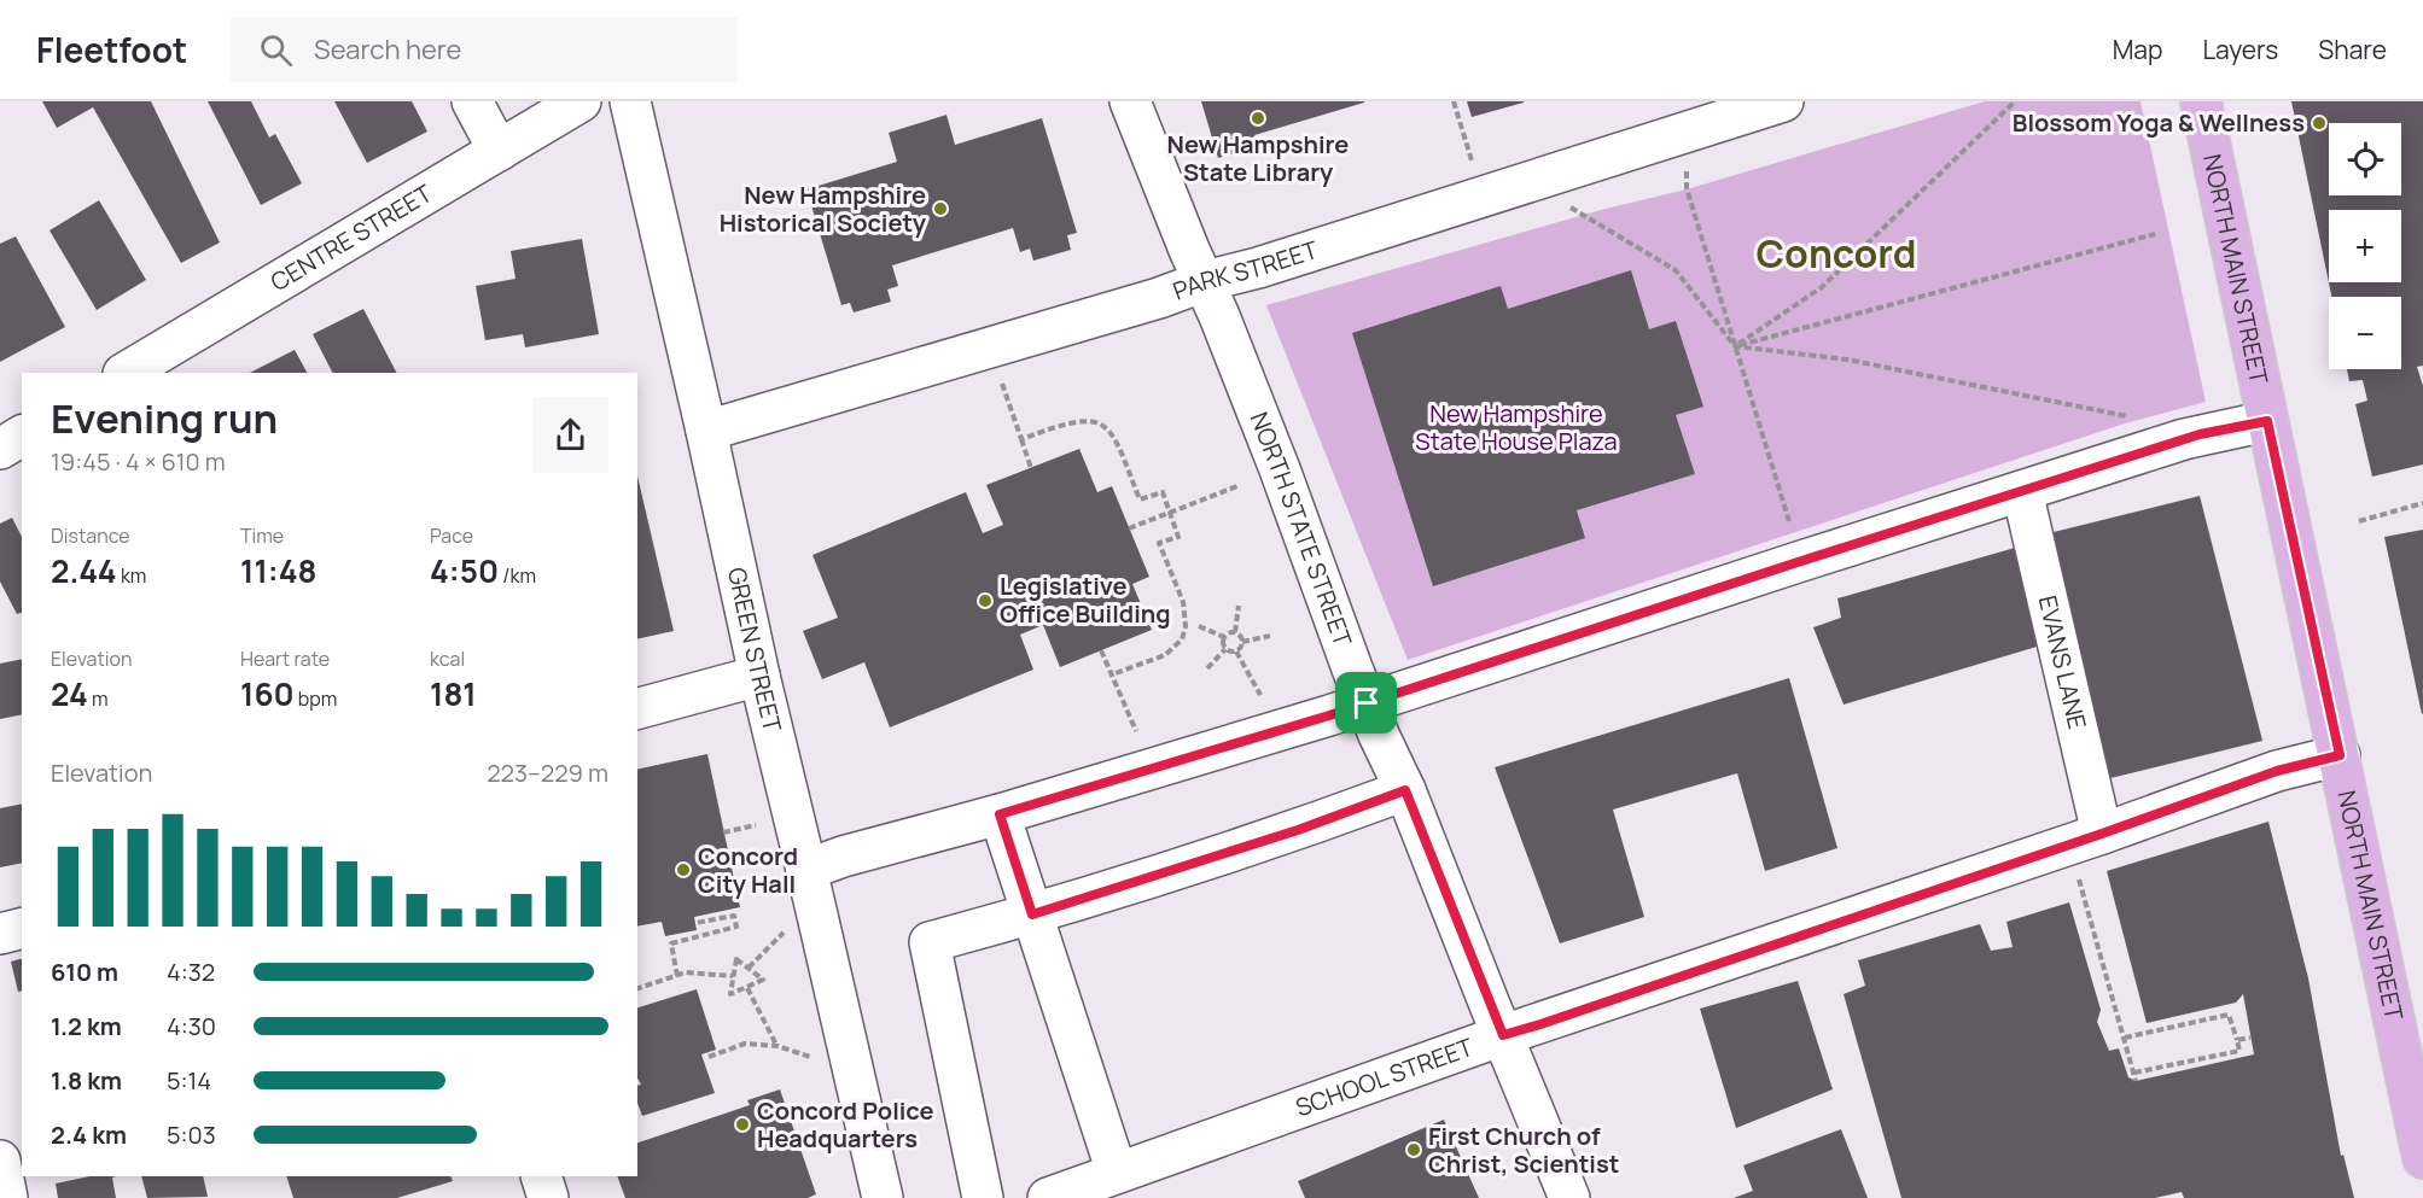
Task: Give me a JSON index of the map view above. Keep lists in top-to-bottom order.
{
  "streets": {
    "main road": ["NORTH MAIN STREET"],
    "street": [
      "CENTRE STREET",
      "PARK STREET",
      "NORTH STATE STREET",
      "GREEN STREET",
      "EVANS LANE",
      "SCHOOL STREET"
    ]
  },
  "crossings": [
    ["NORTH MAIN STREET", "SCHOOL STREET"],
    ["PARK STREET", "NORTH STATE STREET"],
    ["PARK STREET", "GREEN STREET"],
    ["NORTH STATE STREET", "SCHOOL STREET"],
    ["EVANS LANE", "SCHOOL STREET"]
  ],
  "districts": ["Concord"],
  "parks": ["New Hampshire State House Plaza"],
  "places": [
    "New Hampshire State Library",
    "Blossom Yoga & Wellness",
    "New Hampshire Historical Society",
    "Legislative Office Building",
    "Concord City Hall",
    "Concord Police Headquarters",
    "First Church of Christ, Scientist"
  ],
  "page": {
    "header": "Fleetfoot",
    "search": "Search here",
    "nav": ["Map", "Layers", "Share"],
    "map_buttons": ["+", "−"],
    "heading": ["Evening run", "19:45 · 4 × 610 m"],
    "stats": [
      ["Distance", "2.44 km"],
      ["Time", "11:48"],
      ["Pace", "4:50 /km"],
      ["Elevation", "24 m"],
      ["Heart rate", "160 bpm"],
      ["kcal", "181"]
    ],
    "chart": ["Elevation", "223–229 m"],
    "list": [
      {
        "name": "610 m",
        "note": "4:32"
      },
      {
        "name": "1.2 km",
        "note": "4:30"
      },
      {
        "name": "1.8 km",
        "note": "5:14"
      },
      {
        "name": "2.4 km",
        "note": "5:03"
      }
    ]
  }
}
